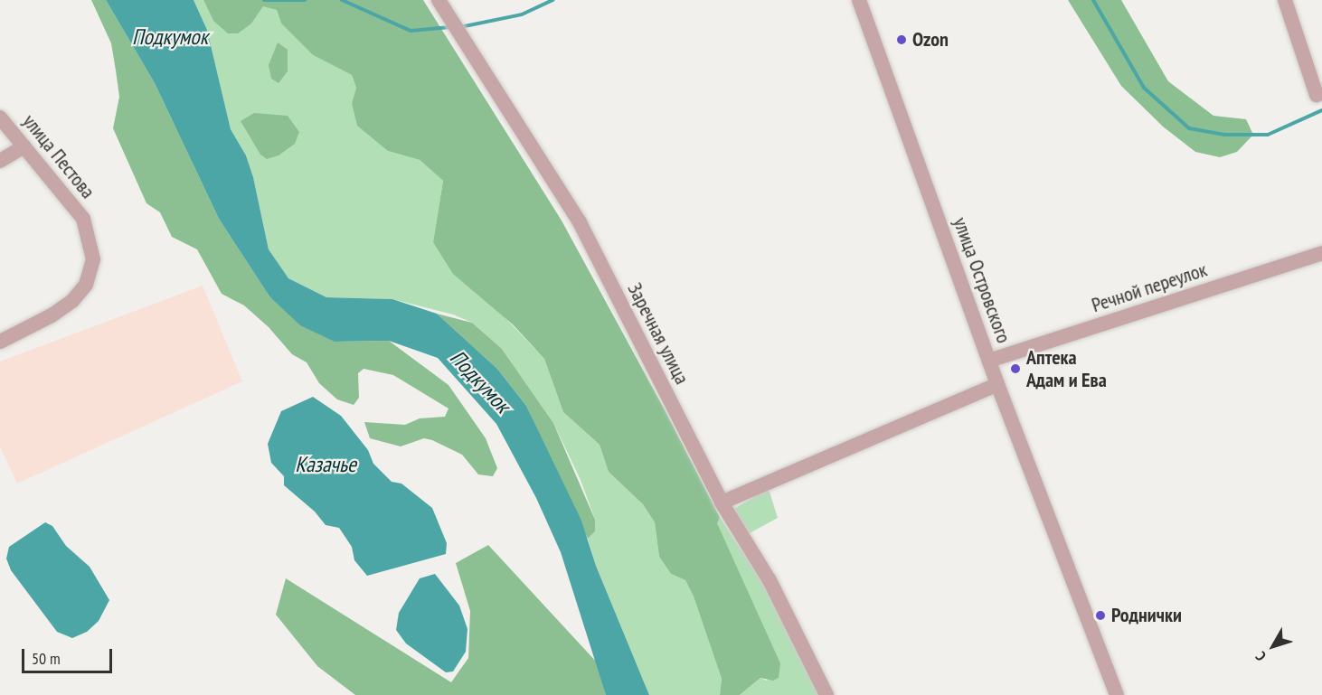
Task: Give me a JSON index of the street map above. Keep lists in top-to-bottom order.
{
  "streets": {
    "street": [
      "улица Пестова",
      "улица Островского",
      "Речной переулок",
      "Заречная улица"
    ]
  },
  "crossings": [
    ["улица Островского", "Речной переулок"]
  ],
  "water": ["Подкумок", "Казачье"],
  "places": ["Ozon", "Аптека Адам и Ева", "Роднички"],
  "scale_bar": "50 m",
  "north": "bottom left"
}
